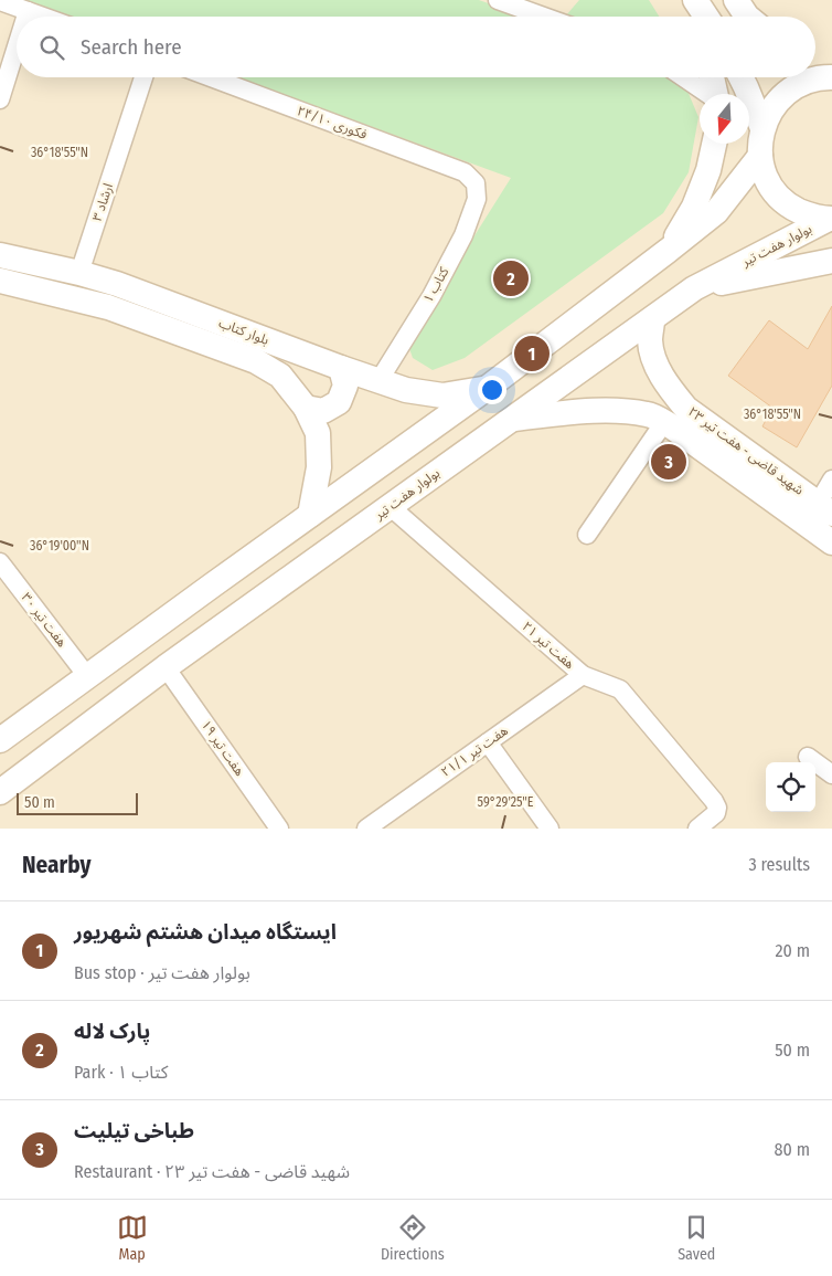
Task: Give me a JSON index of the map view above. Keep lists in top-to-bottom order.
{
  "streets": {
    "main road": ["بولوار هفت تیر", "بلوار کتاب", "شهید قاضی - هفت تیر ۲۳"],
    "street": [
      "فکوری ۲۴/۱۰",
      "ارشاد ۳",
      "کتاب ۱",
      "هفت تیر ۳۰",
      "هفت تیر ۲۱",
      "هفت تیر ۱۹",
      "هفت تیر ۲۱/۱"
    ]
  },
  "crossings": [
    ["فکوری ۲۴/۱۰", "کتاب ۱"],
    ["ارشاد ۳", "بلوار کتاب"],
    ["بولوار هفت تیر", "شهید قاضی - هفت تیر ۲۳"],
    ["بولوار هفت تیر", "هفت تیر ۲۱"],
    ["بولوار هفت تیر", "هفت تیر ۱۹"],
    ["کتاب ۱", "بلوار کتاب"],
    ["هفت تیر ۲۱", "هفت تیر ۲۱/۱"]
  ],
  "scale_bar": "50 m",
  "north": "bottom",
  "page": {
    "search": "Search here",
    "pins": ["2", "1", "3"],
    "scale": "50 m",
    "heading": ["Nearby", "3 results"],
    "list": [
      {
        "mark": "1",
        "name": "ایستگاه میدان هشتم شهریور",
        "note": "Bus stop · بولوار هفت تیر",
        "value": "20 m"
      },
      {
        "mark": "2",
        "name": "پارک لاله",
        "note": "Park · کتاب ۱",
        "value": "50 m"
      },
      {
        "mark": "3",
        "name": "طباخی تیلیت",
        "note": "Restaurant · شهید قاضی - هفت تیر ۲۳",
        "value": "80 m"
      }
    ],
    "nav": ["Map", "Directions", "Saved"]
  },
  "coordinates": ["36°18'55\"N", "36°19'00\"N", "59°29'25\"E"]
}
